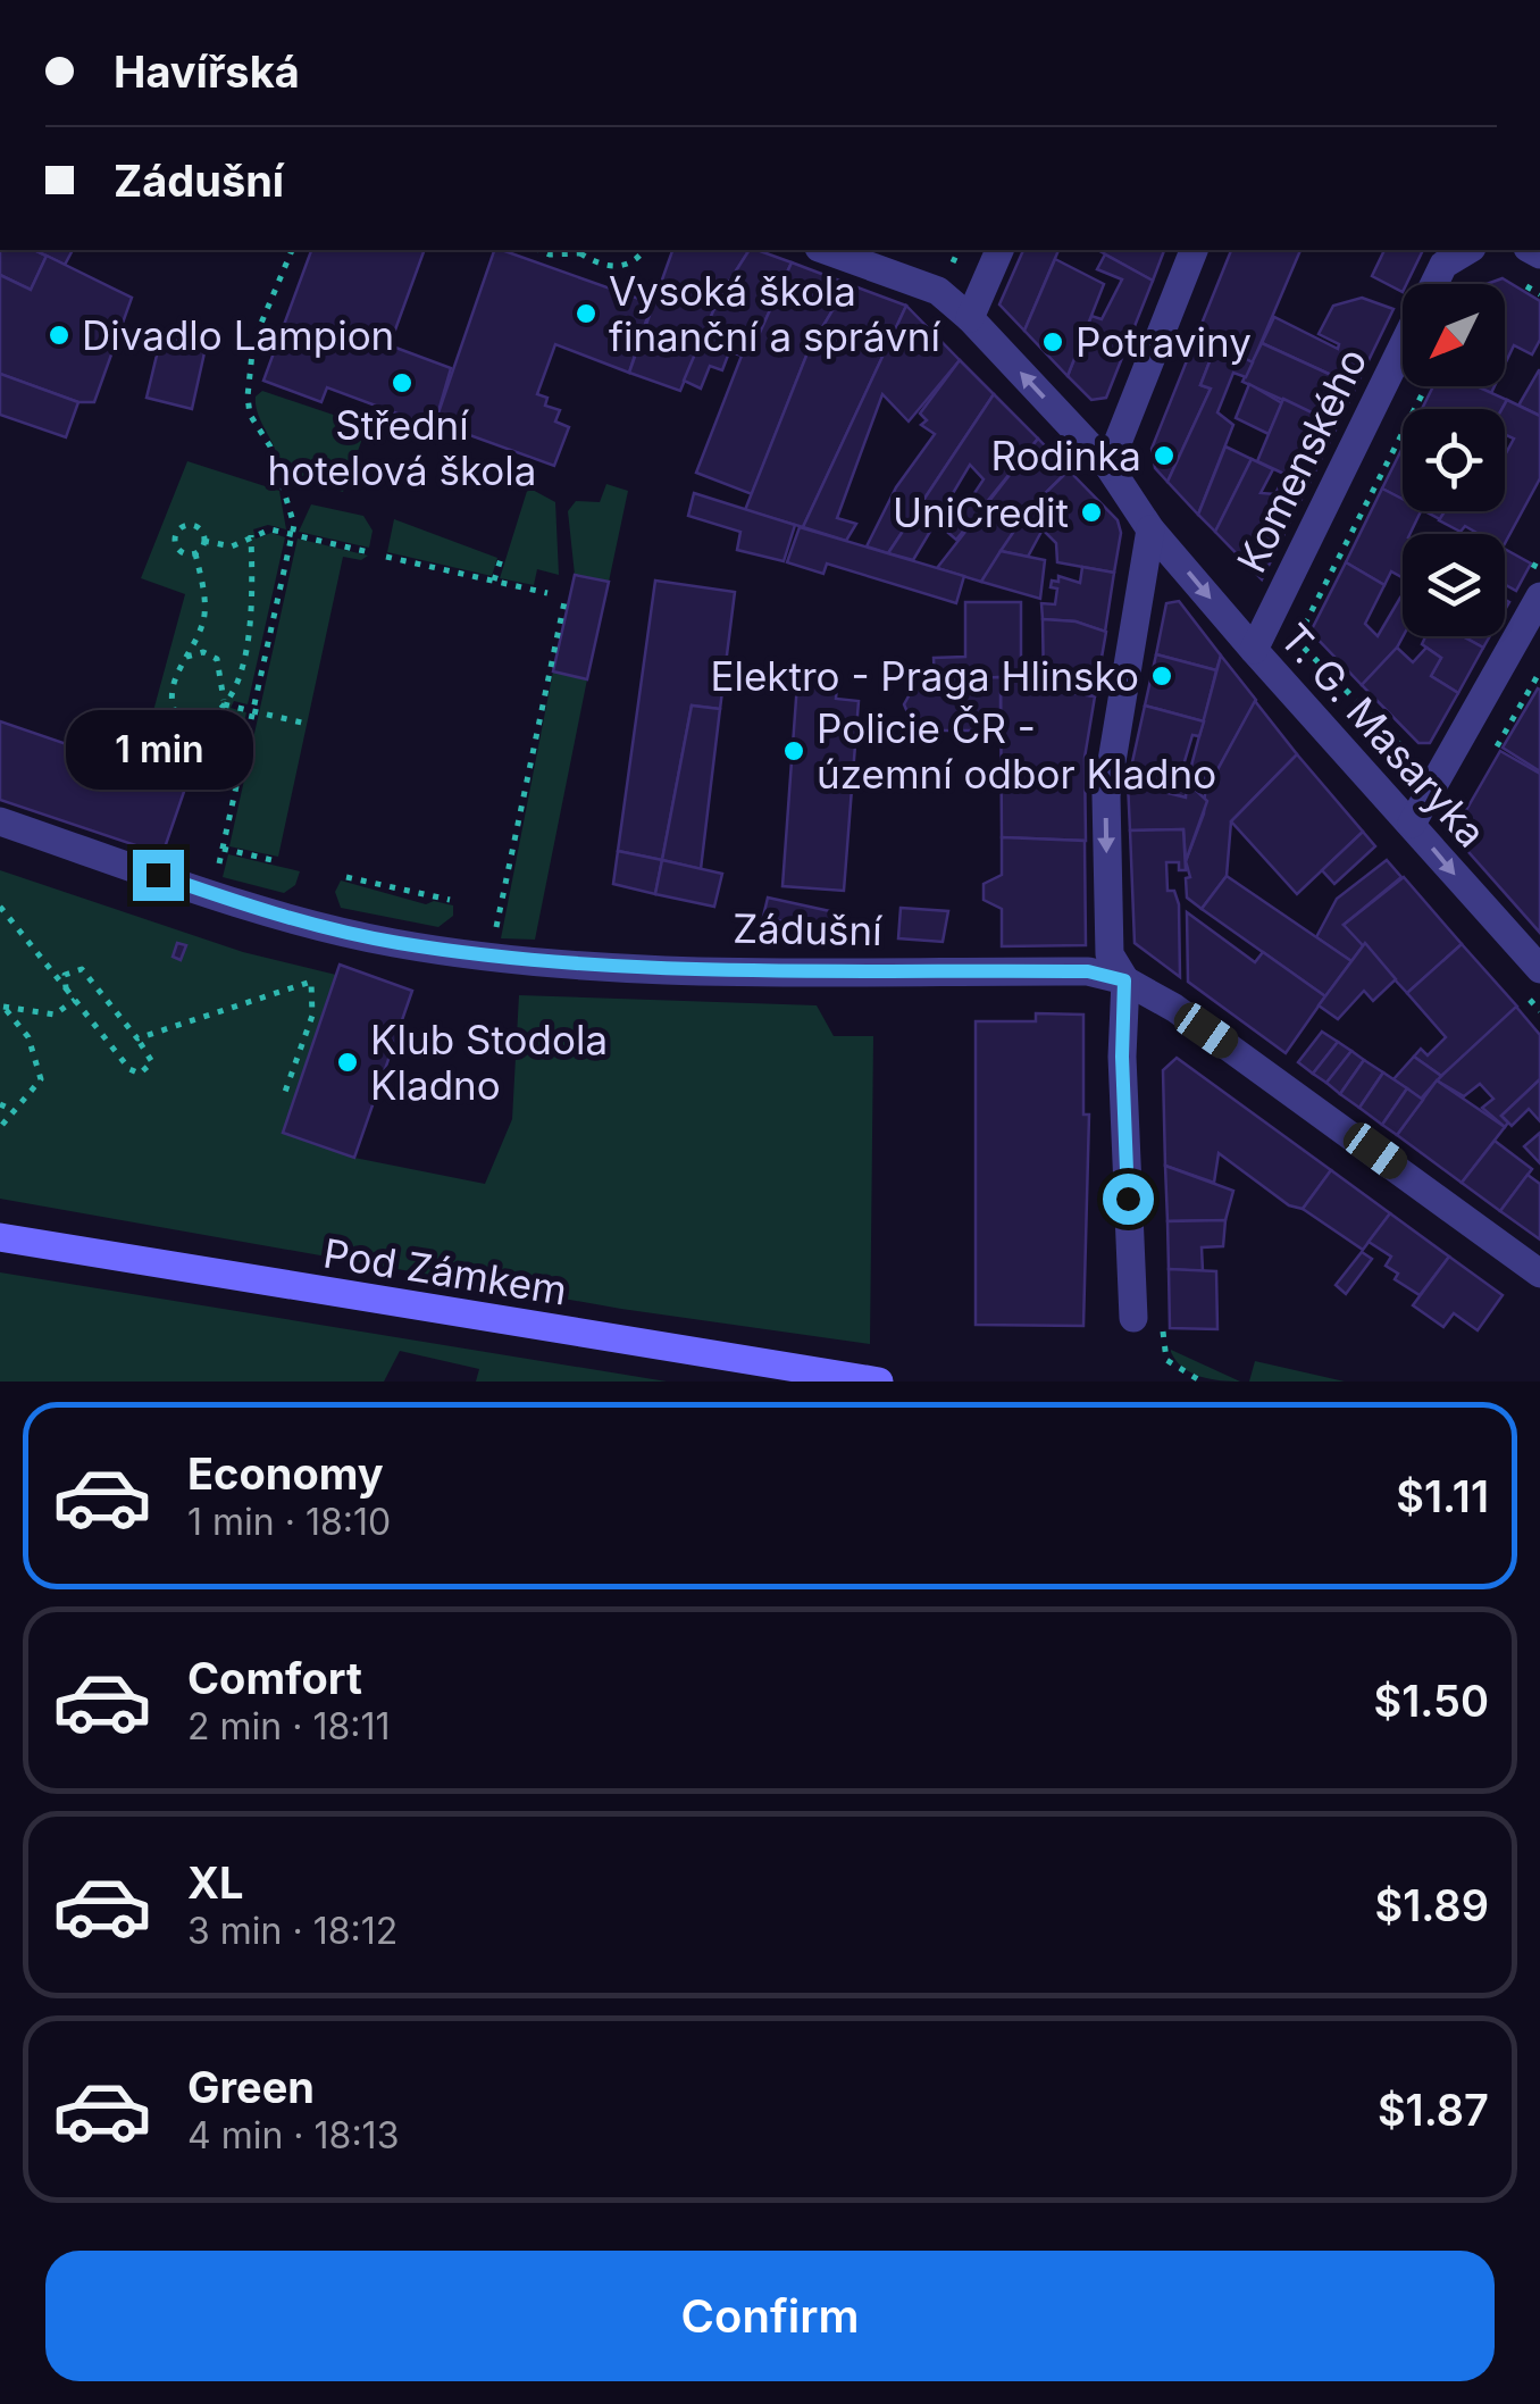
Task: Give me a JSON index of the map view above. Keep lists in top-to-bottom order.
{
  "streets": {
    "main road": ["Pod Zámkem"],
    "street": ["Komenského", "T. G. Masaryka", "Zádušní"]
  },
  "crossings": [
    ["Komenského", "T. G. Masaryka"]
  ],
  "places": [
    "Vysoká škola finanční a správní",
    "Divadlo Lampion",
    "Potraviny",
    "Střední hotelová škola",
    "Rodinka",
    "UniCredit",
    "Elektro - Praga Hlinsko",
    "Policie ČR - územní odbor Kladno",
    "Klub Stodola Kladno"
  ],
  "north": "bottom left",
  "page": {
    "banner": ["Havířská", "Zádušní"],
    "bubble": "1 min",
    "list": [
      {
        "name": "Economy",
        "note": "1 min · 18:10",
        "value": "$1.11"
      },
      {
        "name": "Comfort",
        "note": "2 min · 18:11",
        "value": "$1.50"
      },
      {
        "name": "XL",
        "note": "3 min · 18:12",
        "value": "$1.89"
      },
      {
        "name": "Green",
        "note": "4 min · 18:13",
        "value": "$1.87"
      }
    ],
    "buttons": "Confirm"
  }
}
